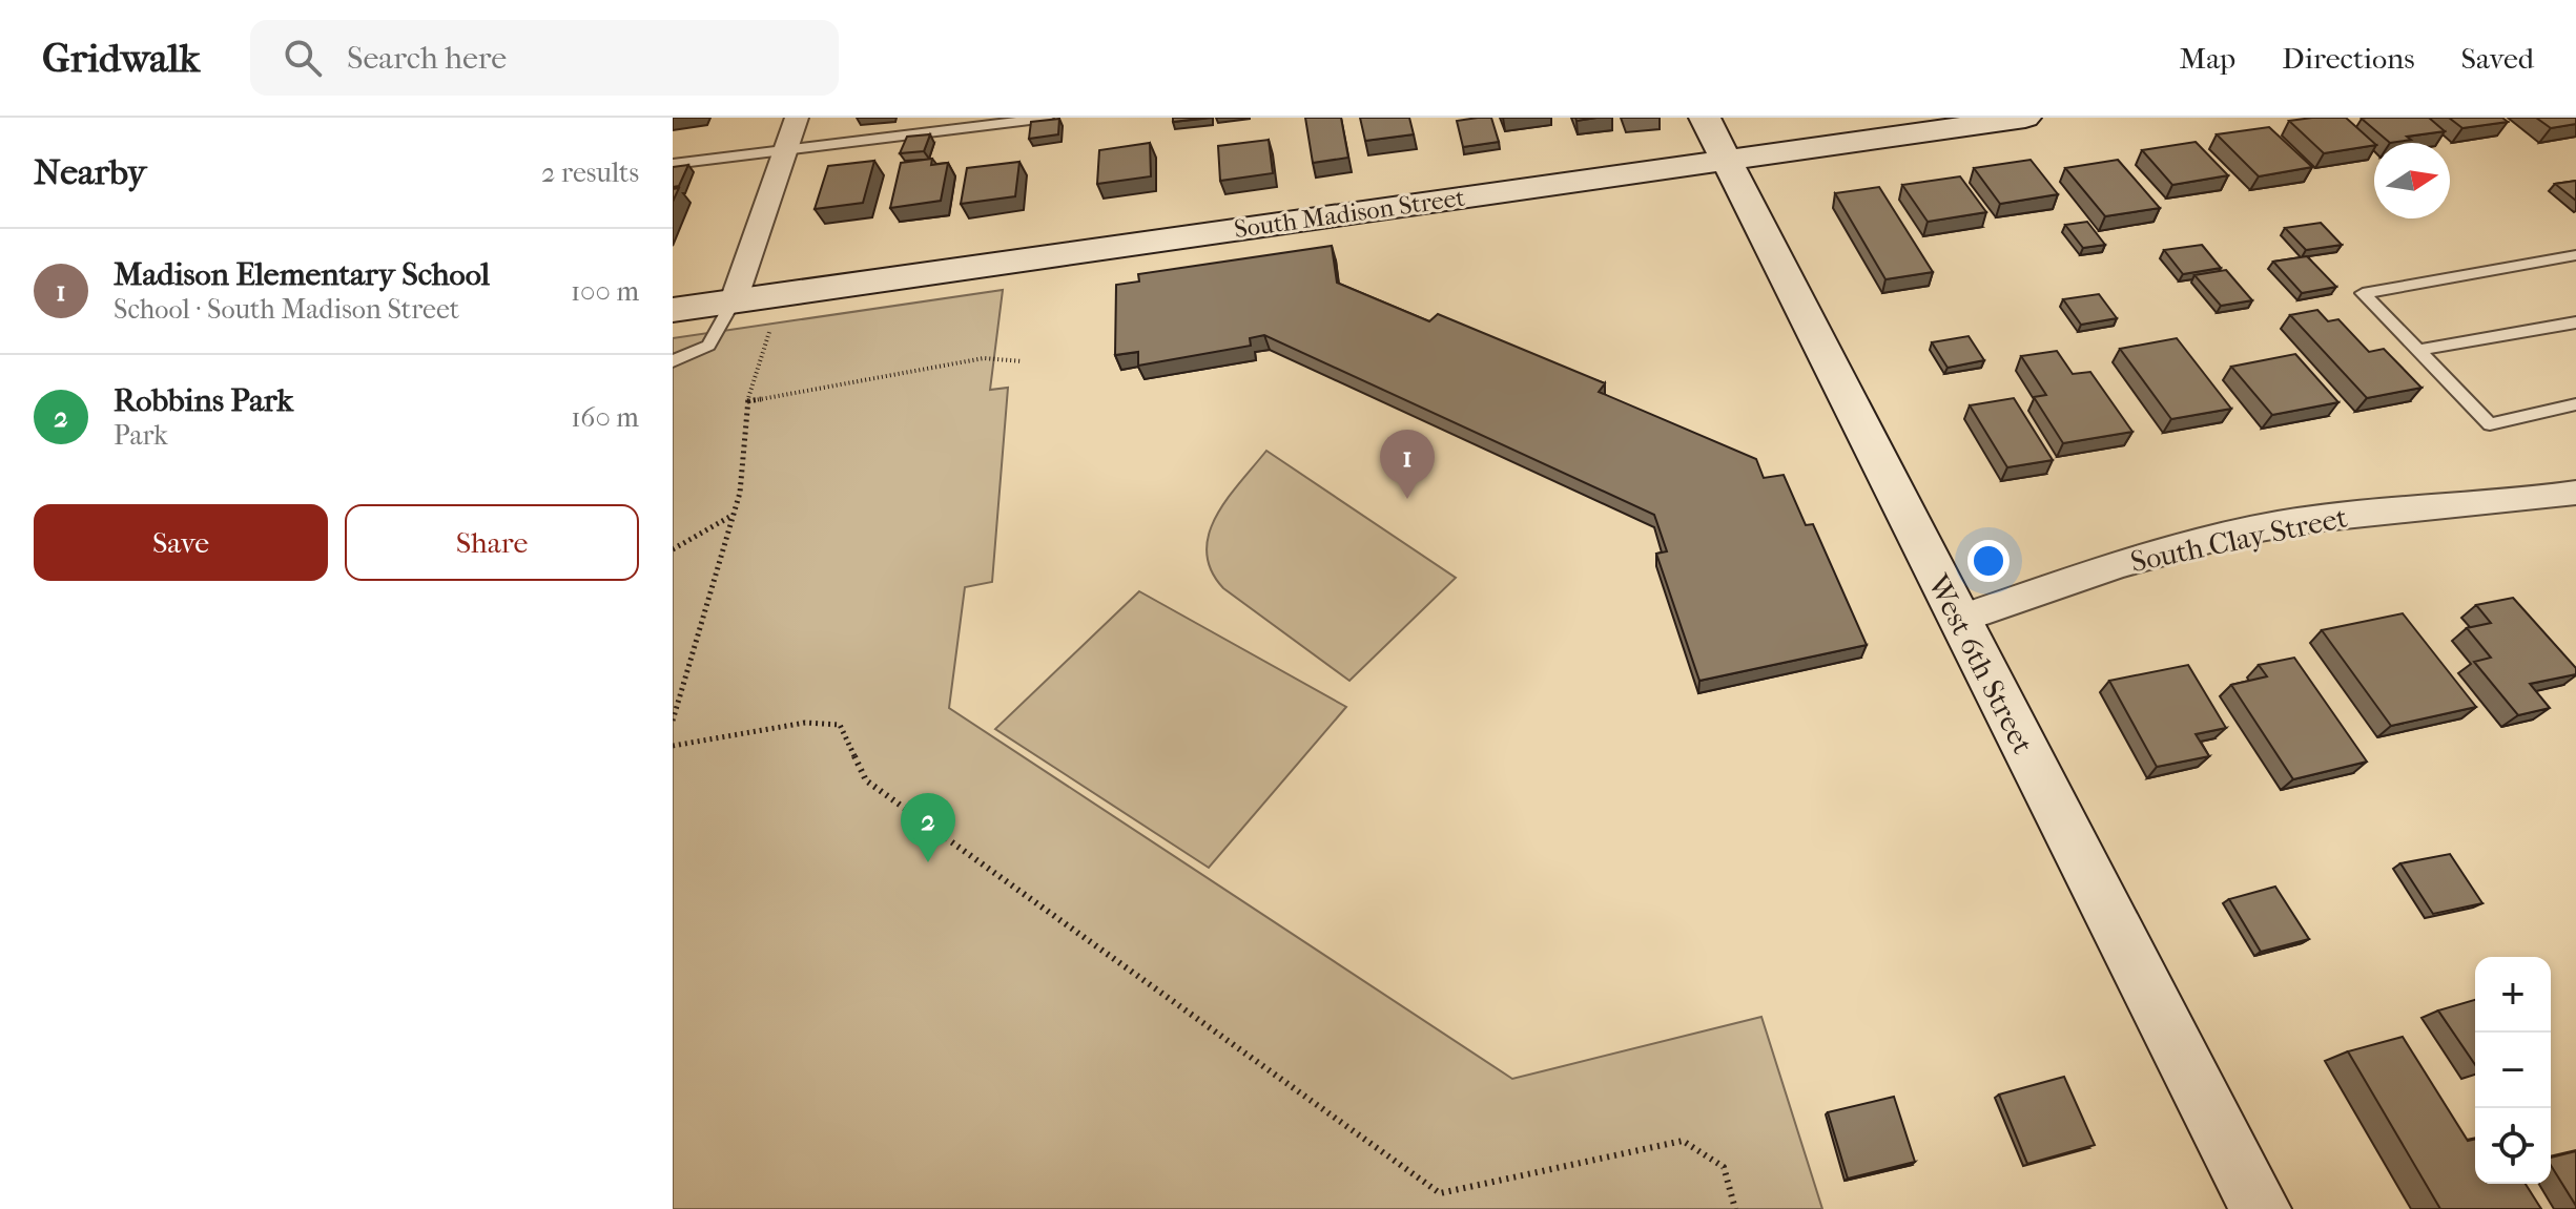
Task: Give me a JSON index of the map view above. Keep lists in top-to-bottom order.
{
  "streets": {
    "street": ["South Madison Street", "South Clay Street", "West 6th Street"]
  },
  "crossings": [
    ["South Madison Street", "West 6th Street"],
    ["South Clay Street", "West 6th Street"]
  ],
  "north": "right",
  "page": {
    "header": "Gridwalk",
    "search": "Search here",
    "nav": ["Map", "Directions", "Saved"],
    "heading": ["Nearby", "2 results"],
    "list": [
      {
        "mark": "1",
        "name": "Madison Elementary School",
        "note": "School · South Madison Street",
        "value": "100 m"
      },
      {
        "mark": "2",
        "name": "Robbins Park",
        "note": "Park",
        "value": "160 m"
      }
    ],
    "pins": ["1", "2"],
    "buttons": ["Save", "Share"],
    "map_buttons": ["+", "−"]
  }
}
